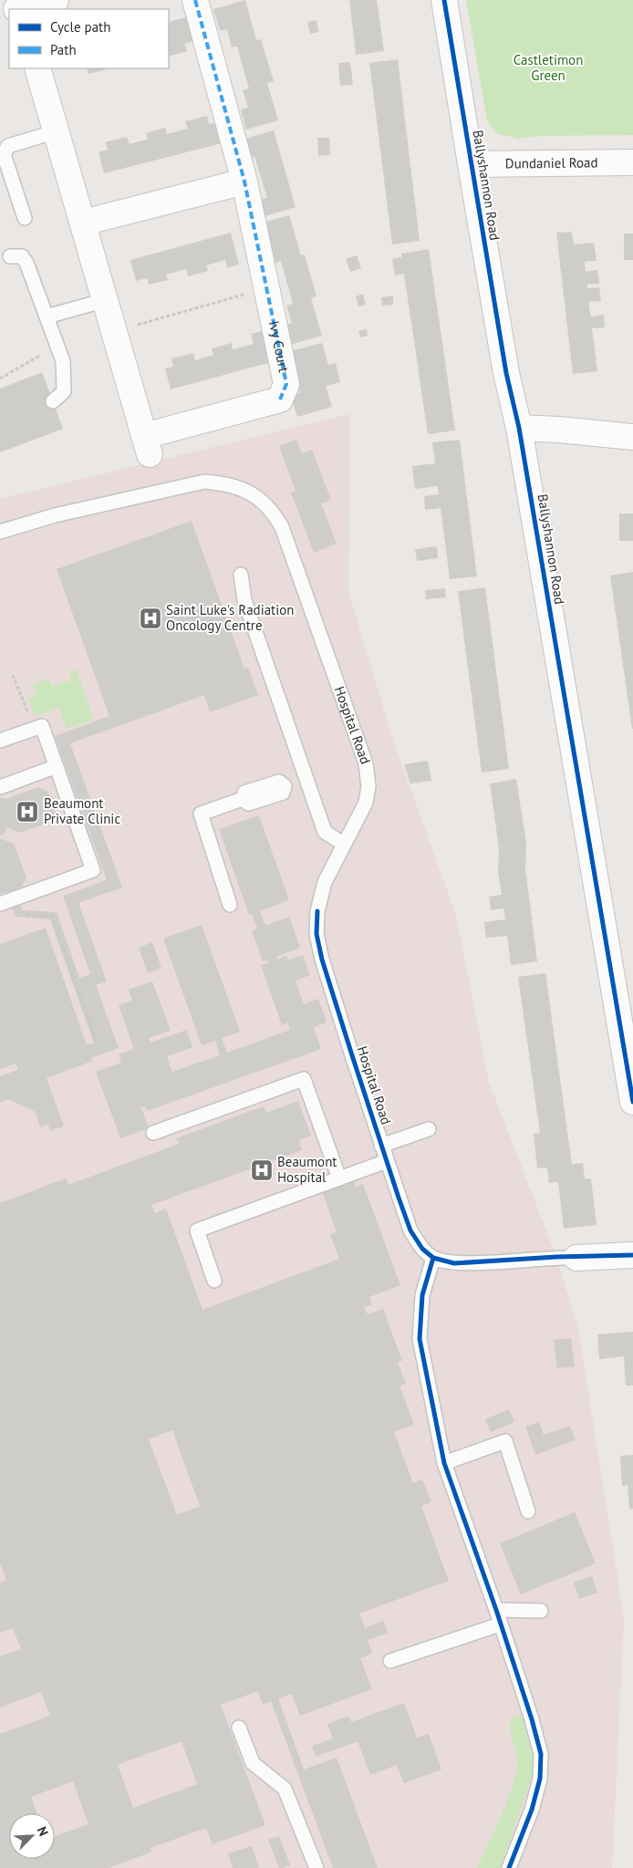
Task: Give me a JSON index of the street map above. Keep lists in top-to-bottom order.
{
  "streets": {
    "street": ["Dundaniel Road", "Ballyshannon Road", "Ivy Court"],
    "lane": ["Hospital Road"]
  },
  "crossings": [
    ["Dundaniel Road", "Ballyshannon Road"]
  ],
  "parks": ["Castletimon Green"],
  "places": {
    "hospital": ["Saint Luke's Radiation Oncology Centre", "Beaumont Private Clinic", "Beaumont Hospital"]
  },
  "legend": ["Cycle path", "Path"],
  "north": "top right"
}
